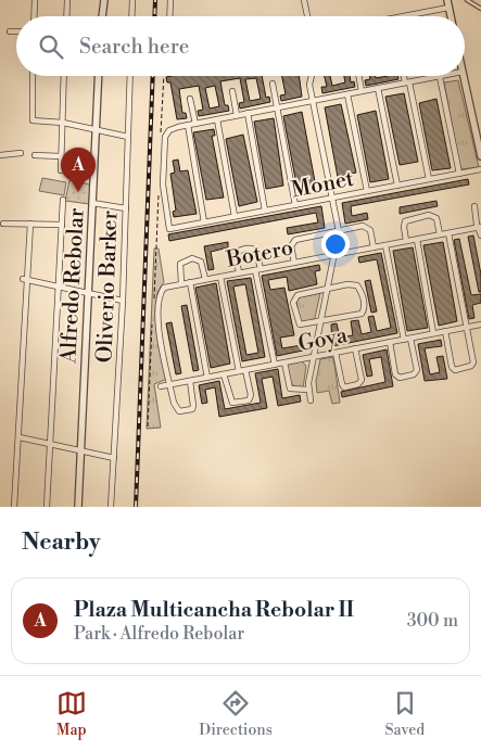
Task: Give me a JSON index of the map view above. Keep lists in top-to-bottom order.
{
  "streets": {
    "street": [
      "Monet",
      "Botero",
      "Alfredo Rebolar",
      "Oliverio Barker",
      "Goya"
    ]
  },
  "crossings": [
    ["Botero", "Goya"]
  ],
  "page": {
    "search": "Search here",
    "pins": "A",
    "heading": "Nearby",
    "list": [
      {
        "mark": "A",
        "name": "Plaza Multicancha Rebolar II",
        "note": "Park · Alfredo Rebolar",
        "value": "300 m"
      }
    ],
    "nav": ["Map", "Directions", "Saved"]
  }
}
